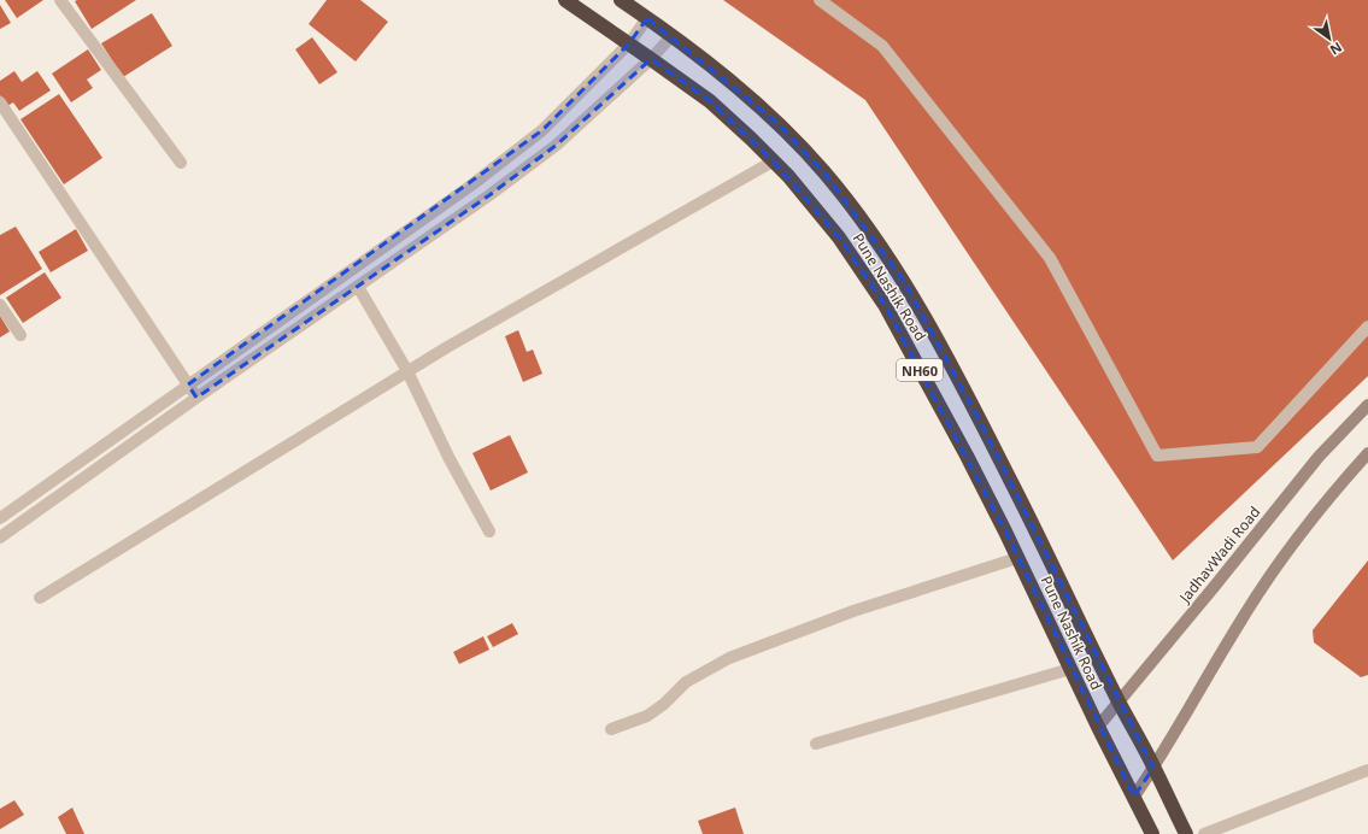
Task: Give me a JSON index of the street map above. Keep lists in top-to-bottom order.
{
  "streets": {
    "highway": ["Pune Nashik Road", "NH60"],
    "street": ["JadhavWadi Road"]
  },
  "crossings": [
    ["Pune Nashik Road", "JadhavWadi Road"]
  ],
  "north": "bottom right"
}
